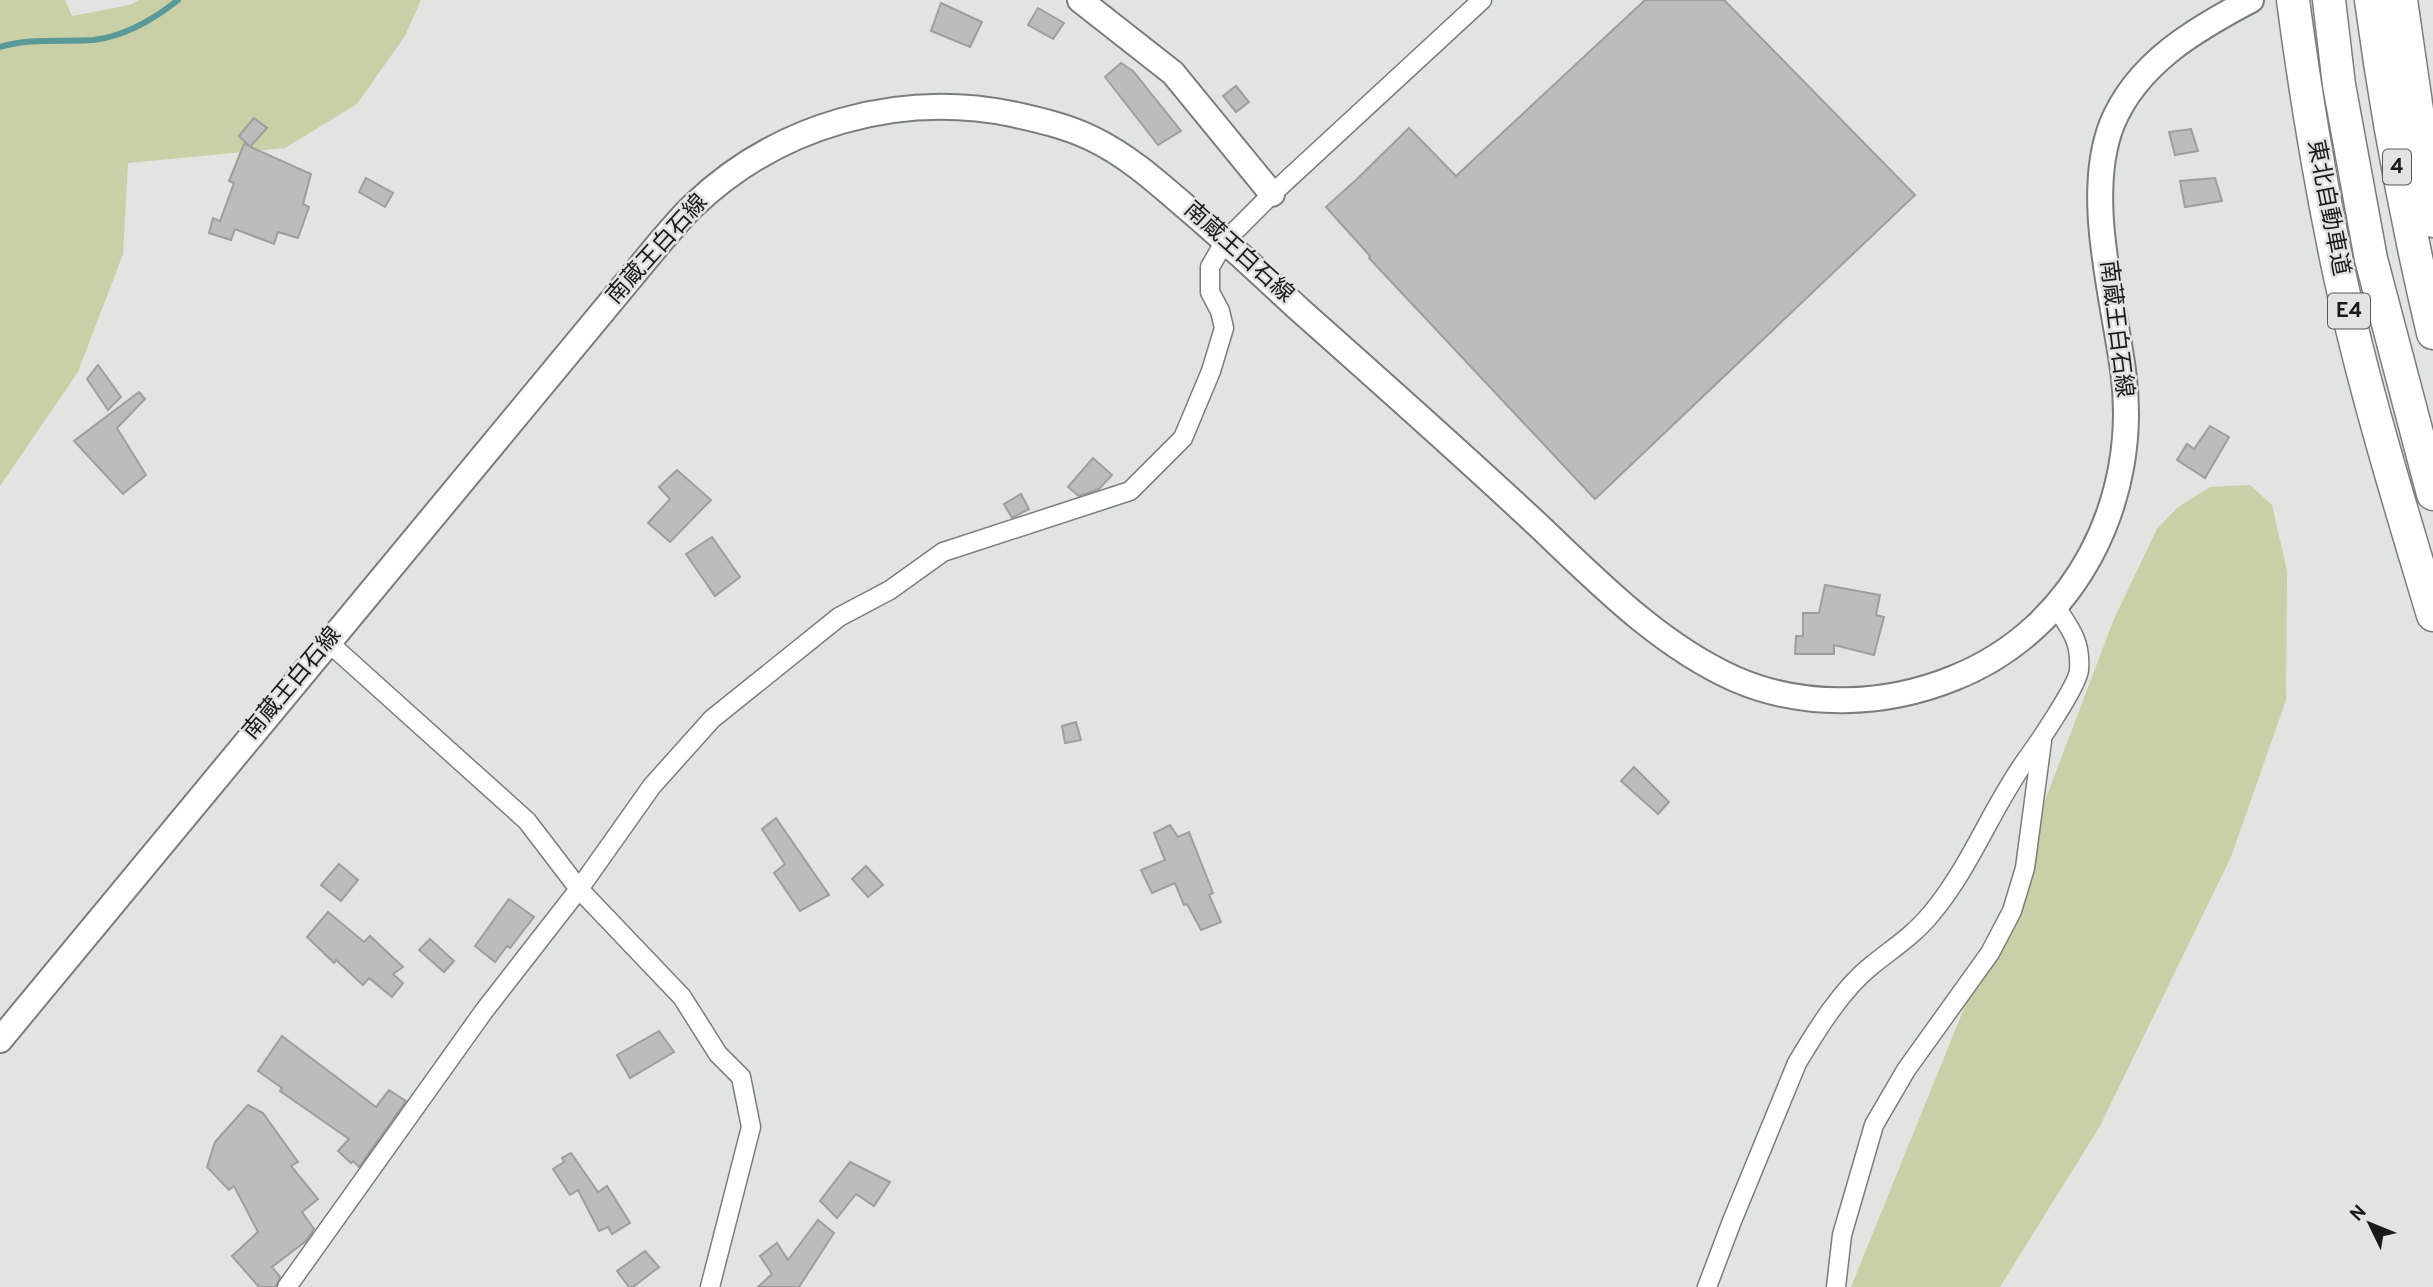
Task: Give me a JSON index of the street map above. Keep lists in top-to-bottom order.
{
  "streets": {
    "highway": ["4", "東北自動車道", "E4"],
    "main road": ["南蔵王白石線"]
  },
  "north": "top left"
}
